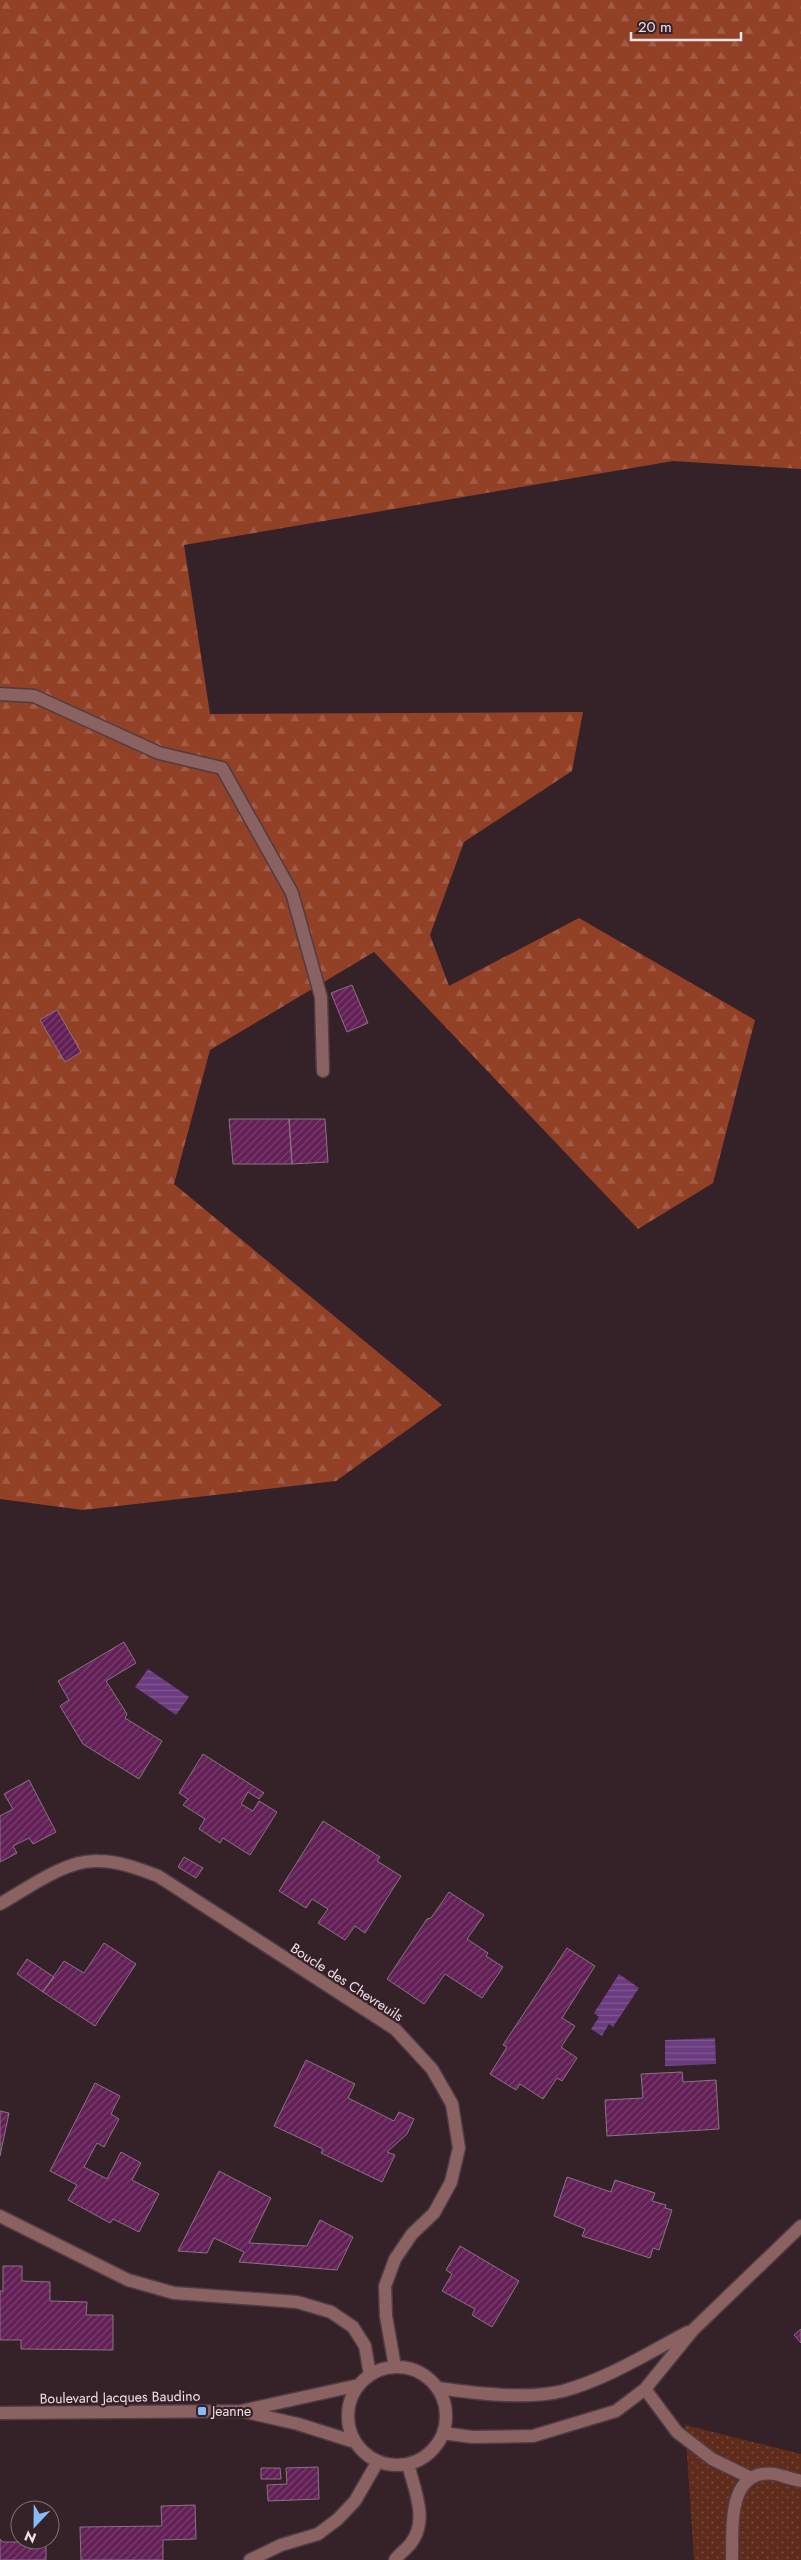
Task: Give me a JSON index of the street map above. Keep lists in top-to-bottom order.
{
  "streets": {
    "street": ["Boucle des Chevreuils", "Boulevard Jacques Baudino"]
  },
  "crossings": [
    ["Boucle des Chevreuils", "Boulevard Jacques Baudino"]
  ],
  "places": {
    "transit": ["Jeanne"]
  },
  "scale_bar": "20 m",
  "north": "bottom"
}
